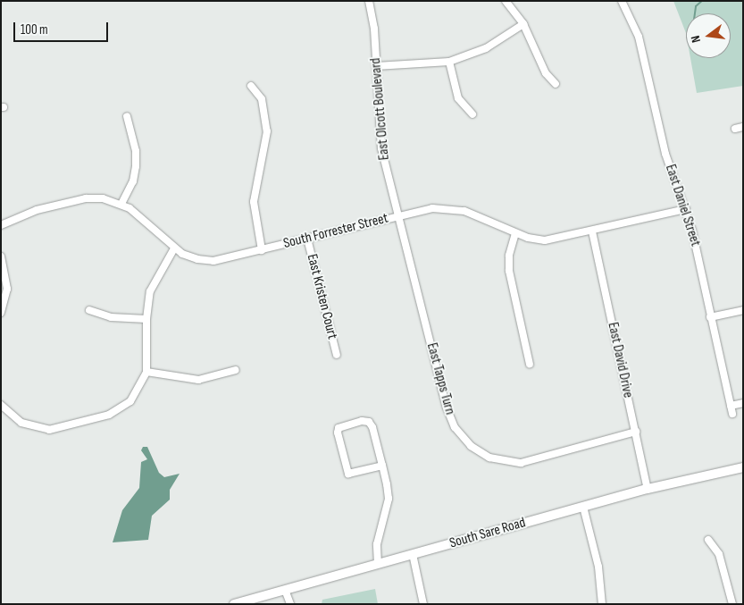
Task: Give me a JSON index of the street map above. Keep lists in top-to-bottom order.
{
  "streets": {
    "main road": ["South Sare Road"],
    "street": [
      "East Olcott Boulevard",
      "East Daniel Street",
      "South Forrester Street",
      "East Kristen Court",
      "East David Drive",
      "East Tapps Turn"
    ]
  },
  "crossings": [
    ["East Olcott Boulevard", "South Forrester Street"],
    ["East Olcott Boulevard", "East Tapps Turn"],
    ["East Daniel Street", "South Forrester Street"],
    ["South Forrester Street", "East Kristen Court"],
    ["South Forrester Street", "East David Drive"],
    ["South Forrester Street", "East Tapps Turn"],
    ["East David Drive", "East Tapps Turn"],
    ["East David Drive", "South Sare Road"]
  ],
  "scale_bar": "100 m",
  "north": "left"
}
